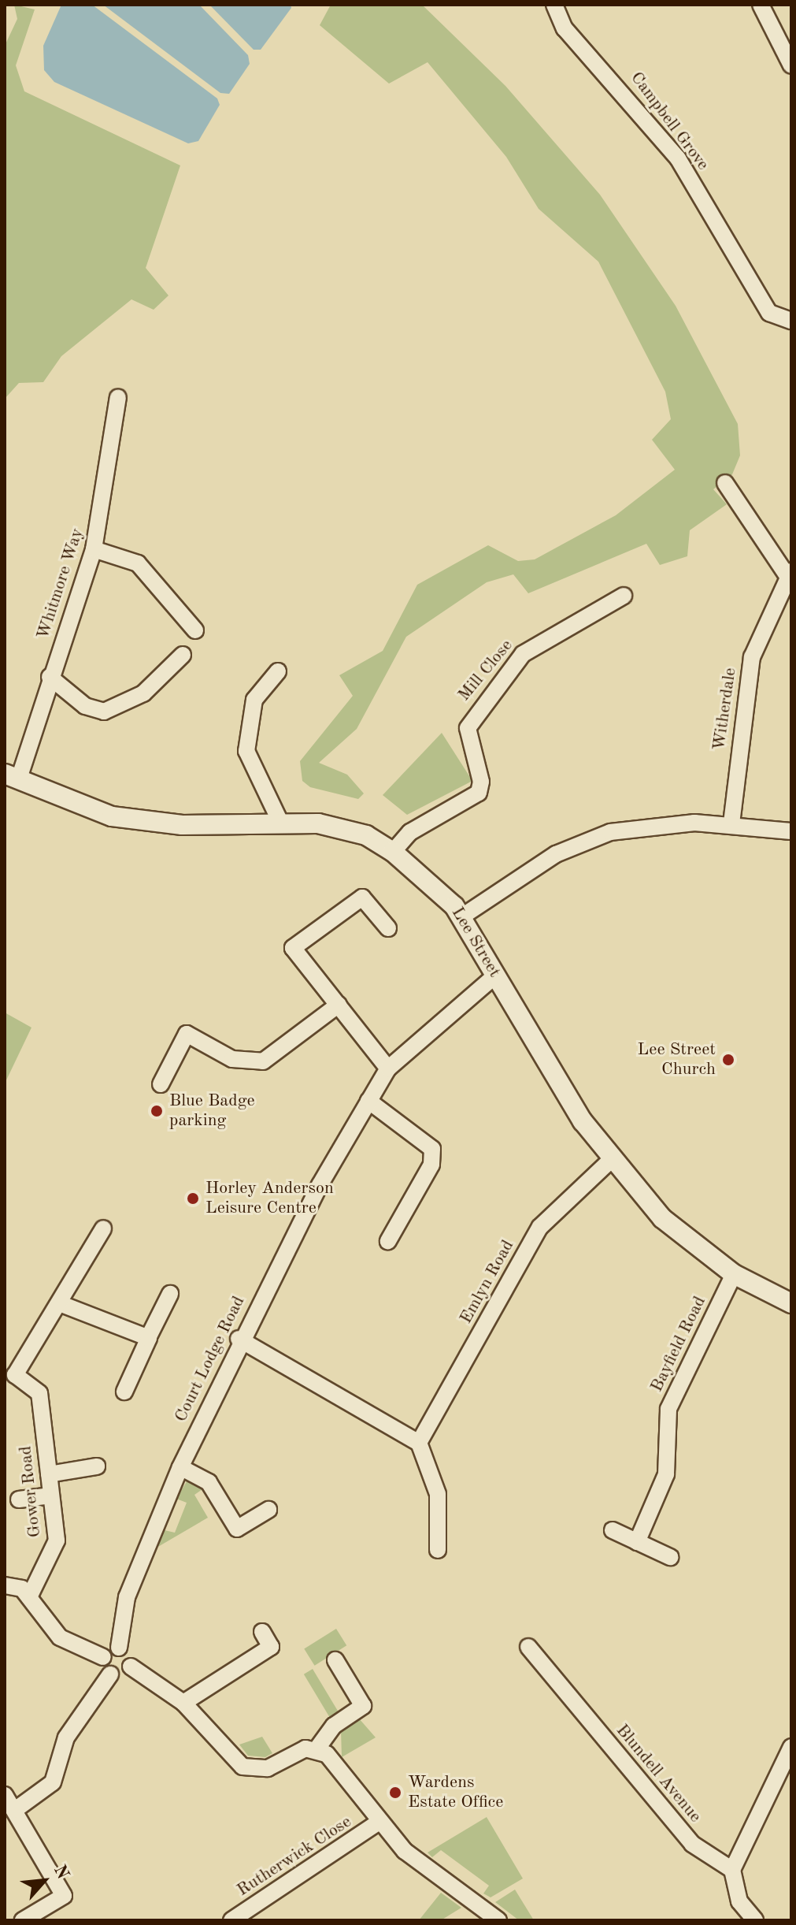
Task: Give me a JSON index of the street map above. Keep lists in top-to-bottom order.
{
  "streets": {
    "street": [
      "Campbell Grove",
      "Whitmore Way",
      "Mill Close",
      "Witherdale",
      "Lee Street",
      "Emlyn Road",
      "Bayfield Road",
      "Court Lodge Road",
      "Gower Road",
      "Blundell Avenue",
      "Rutherwick Close"
    ]
  },
  "crossings": [
    ["Whitmore Way", "Lee Street"],
    ["Mill Close", "Lee Street"],
    ["Lee Street", "Emlyn Road"],
    ["Lee Street", "Bayfield Road"],
    ["Lee Street", "Court Lodge Road"]
  ],
  "places": [
    "Lee Street Church",
    "Blue Badge parking",
    "Horley Anderson Leisure Centre",
    "Wardens Estate Office"
  ],
  "north": "top right"
}
